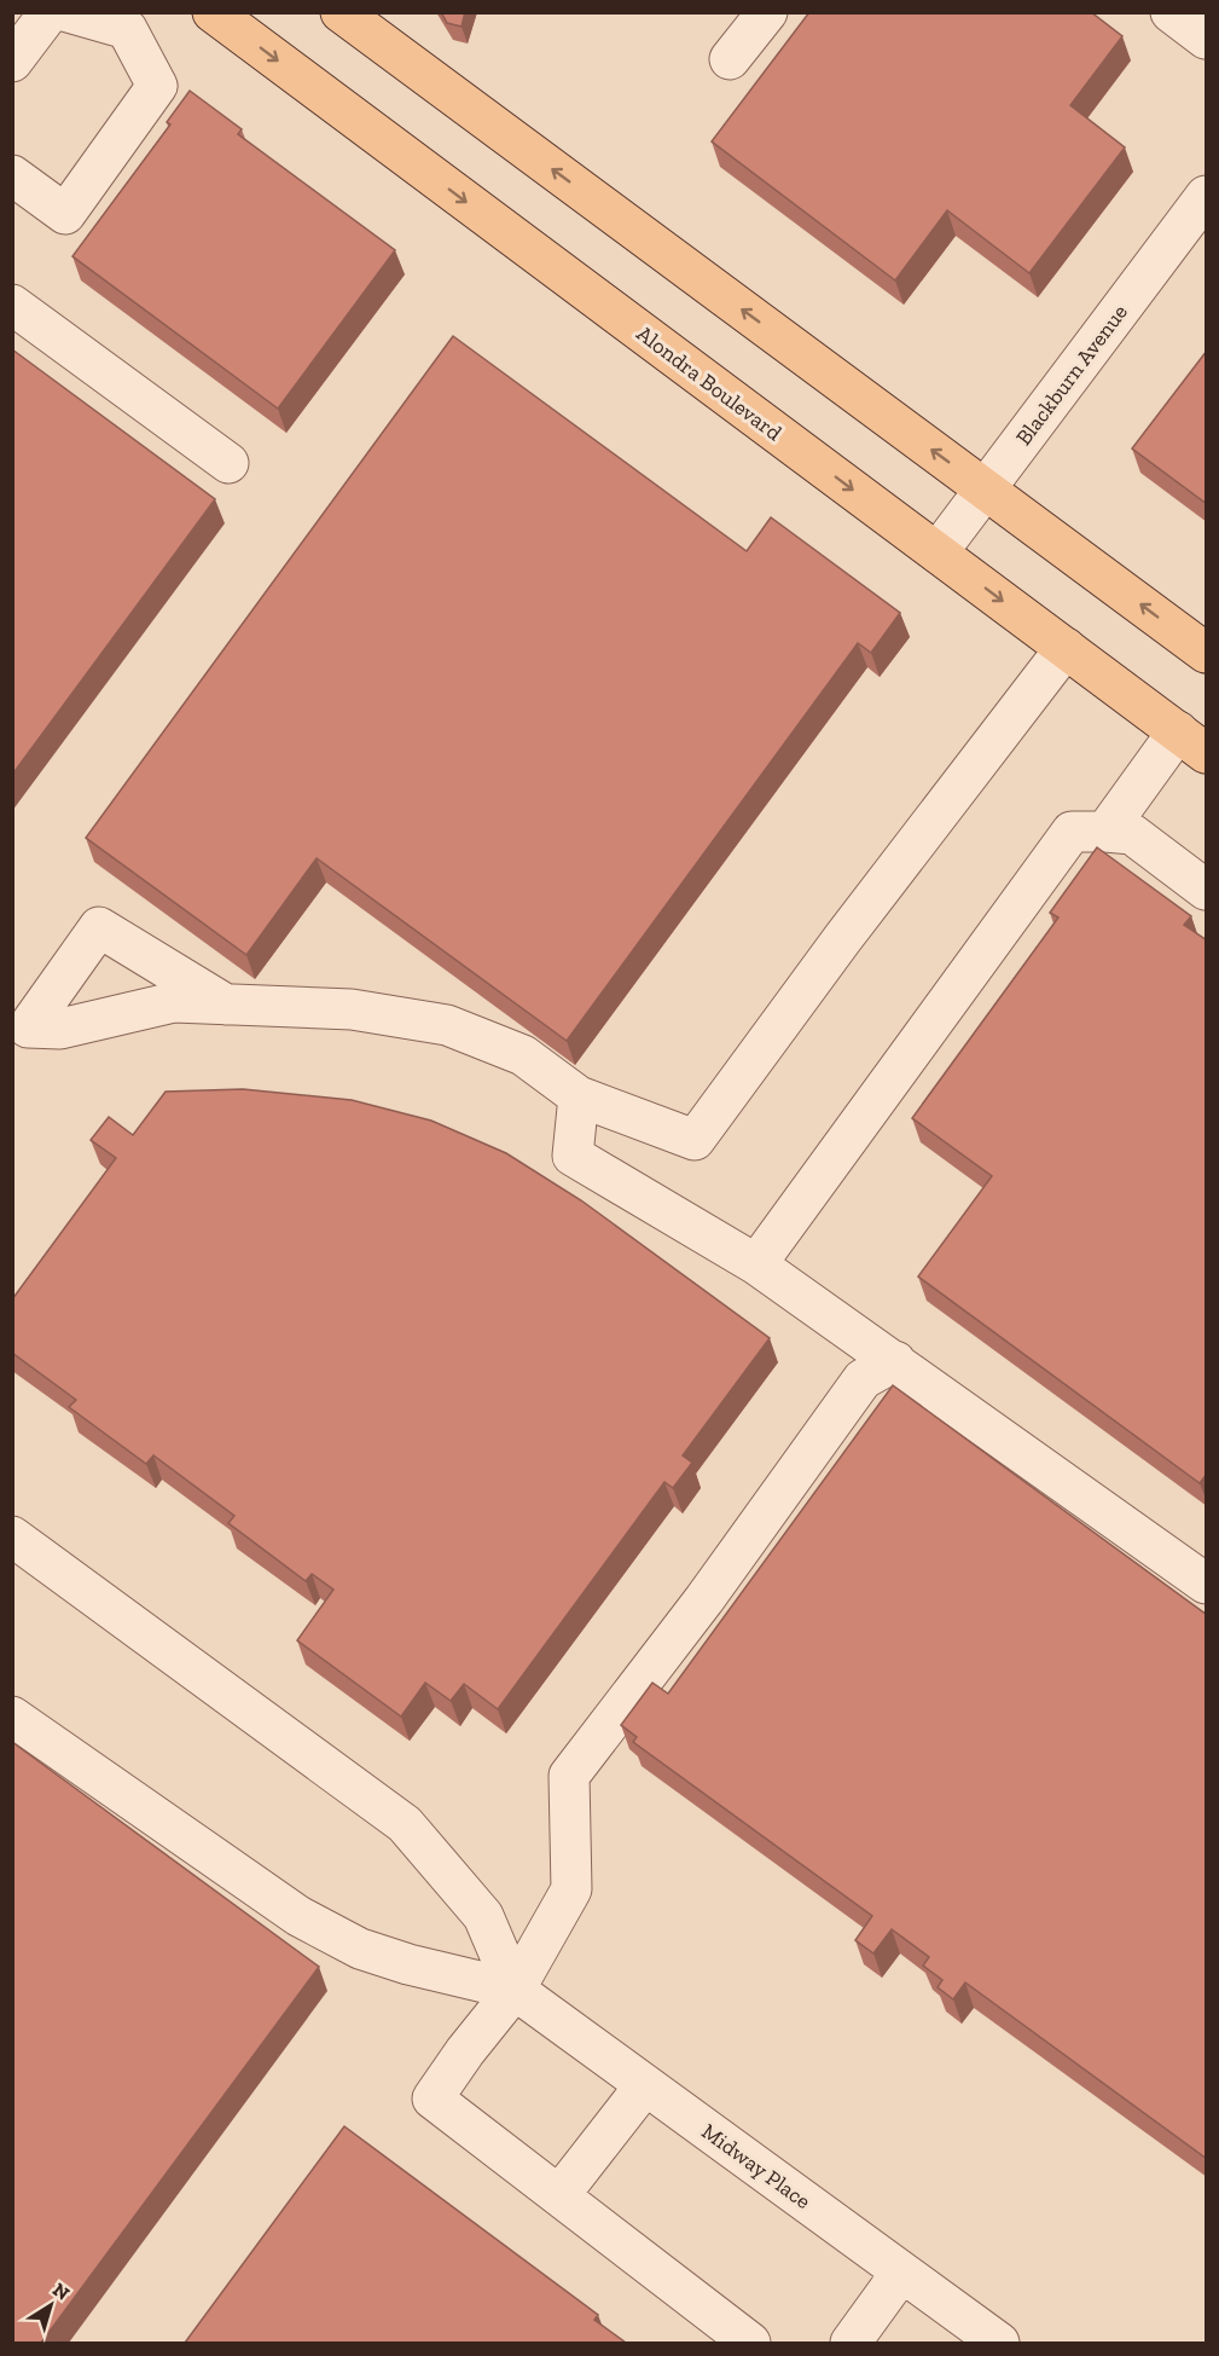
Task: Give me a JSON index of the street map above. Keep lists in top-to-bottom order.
{
  "streets": {
    "main road": ["Alondra Boulevard"],
    "street": ["Blackburn Avenue", "Midway Place"]
  },
  "crossings": [
    ["Blackburn Avenue", "Alondra Boulevard"]
  ],
  "north": "top right"
}
